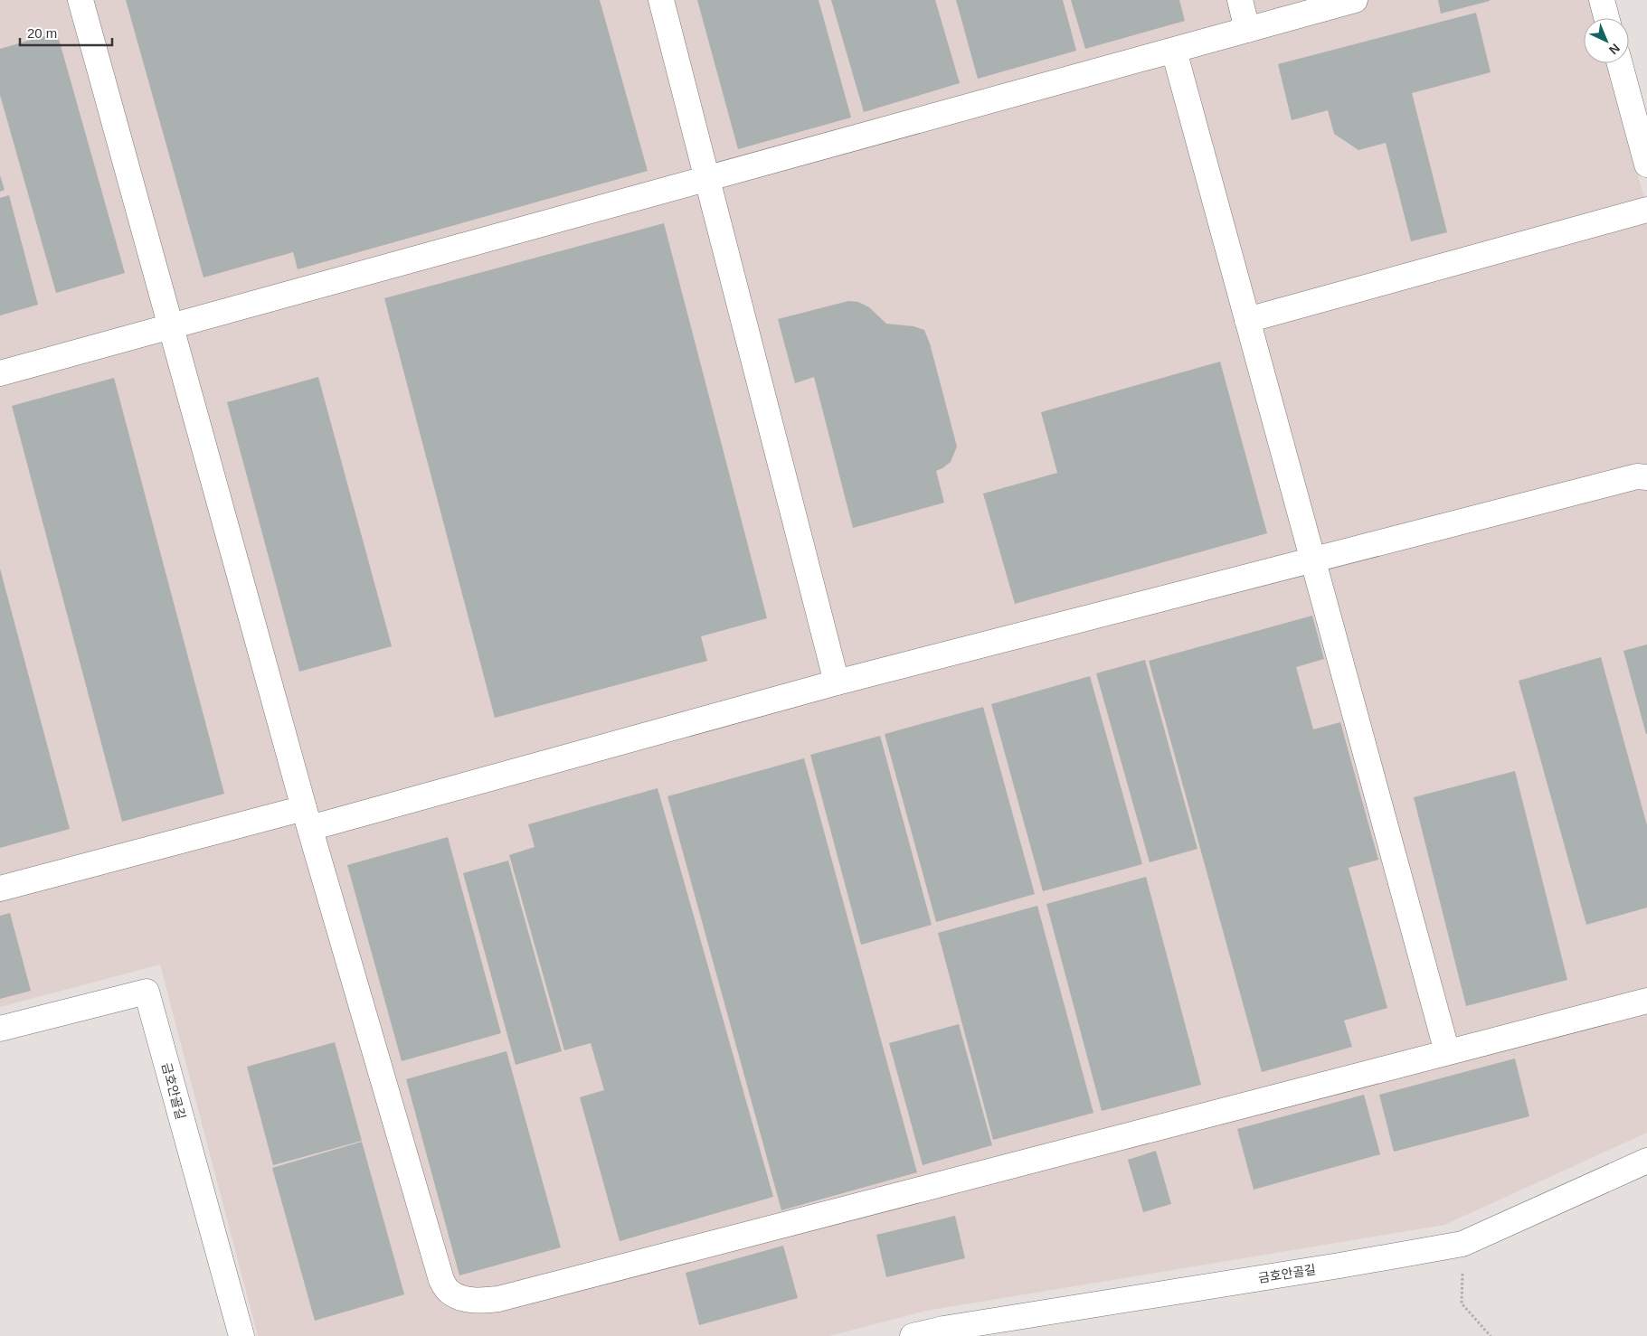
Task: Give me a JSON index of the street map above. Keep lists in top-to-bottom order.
{
  "streets": {
    "street": ["금호안골길"]
  },
  "scale_bar": "20 m",
  "north": "bottom right"
}
